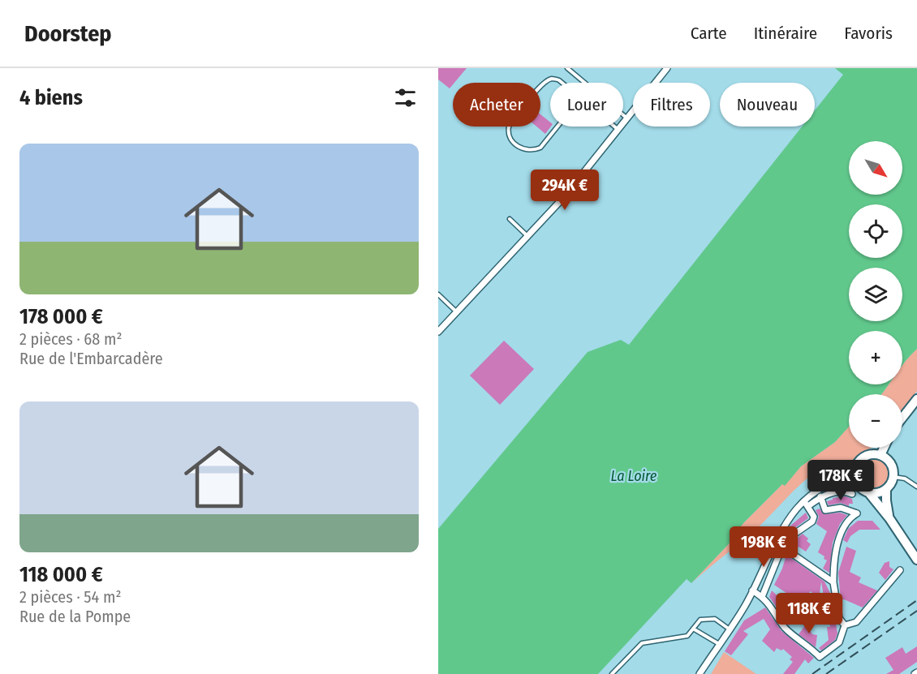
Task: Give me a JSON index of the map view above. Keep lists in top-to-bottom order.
{
  "water": ["La Loire"],
  "north": "bottom right",
  "page": {
    "header": "Doorstep",
    "nav": ["Carte", "Itinéraire", "Favoris"],
    "heading": "4 biens",
    "chip": [
      "Acheter",
      "Louer",
      "Filtres",
      "Nouveau"
    ],
    "list": [
      {
        "name": "178 000 €",
        "note": "2 pièces · 68 m² · Rue de l'Embarcadère"
      },
      {
        "name": "118 000 €",
        "note": "2 pièces · 54 m² · Rue de la Pompe"
      }
    ],
    "map_buttons": ["+", "−"],
    "price": [
      "294K €",
      "178K €",
      "198K €",
      "118K €"
    ]
  }
}
